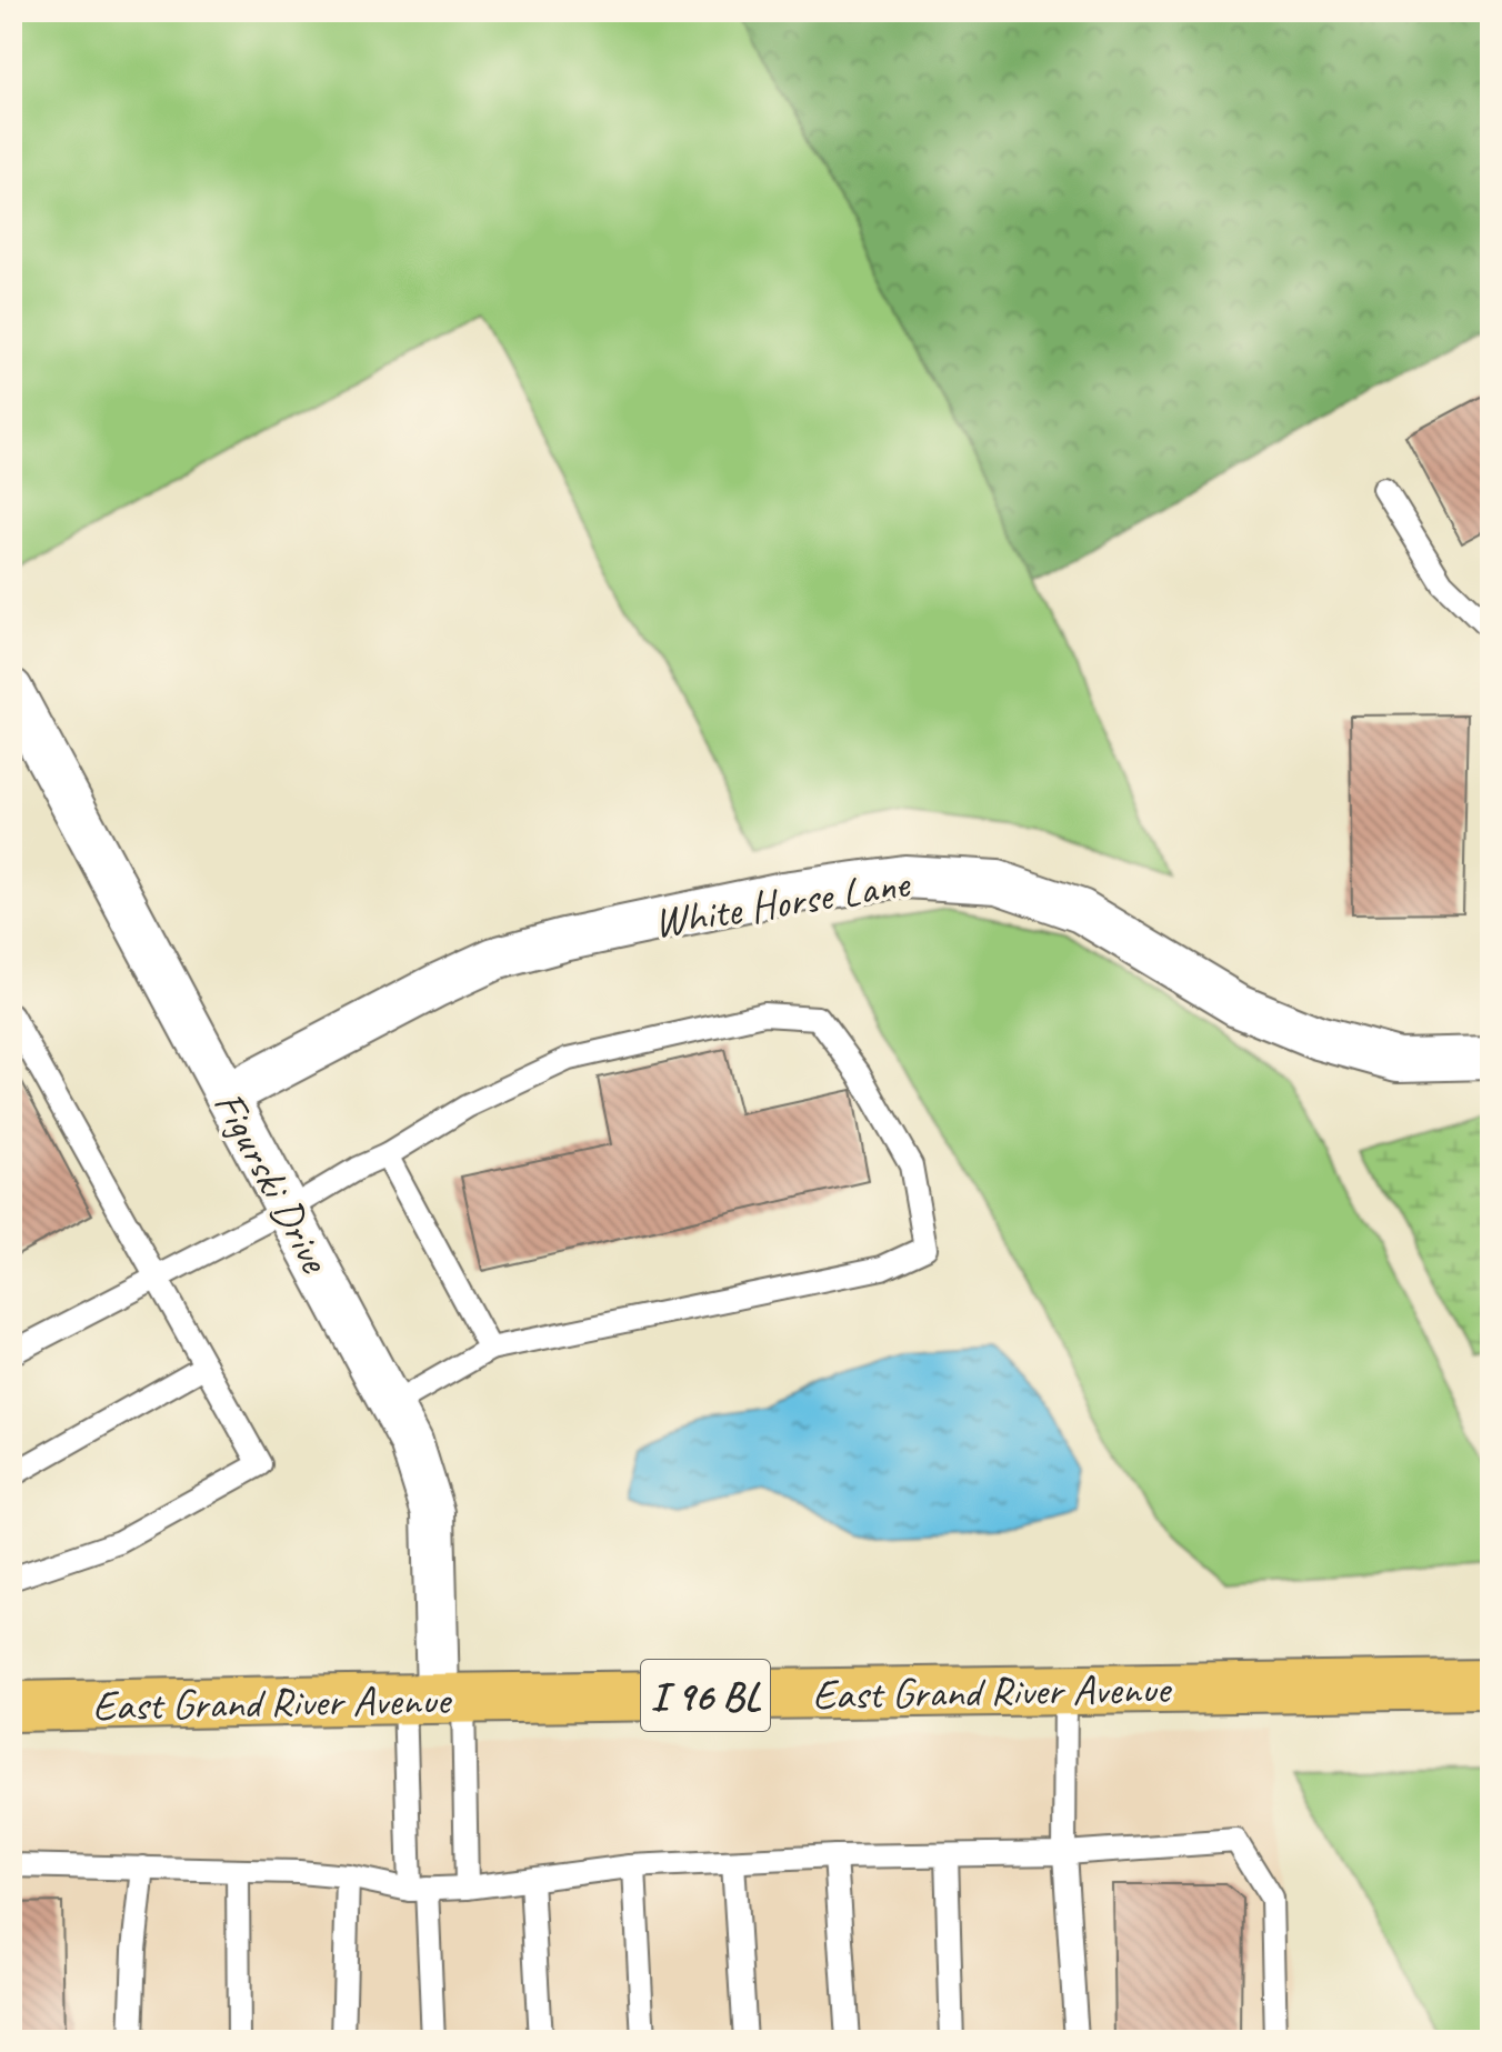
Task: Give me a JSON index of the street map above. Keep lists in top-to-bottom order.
{
  "streets": {
    "main road": ["East Grand River Avenue", "I 96 BL"],
    "street": ["White Horse Lane", "Figurski Drive"]
  },
  "crossings": [
    ["White Horse Lane", "Figurski Drive"],
    ["Figurski Drive", "East Grand River Avenue"]
  ]
}
